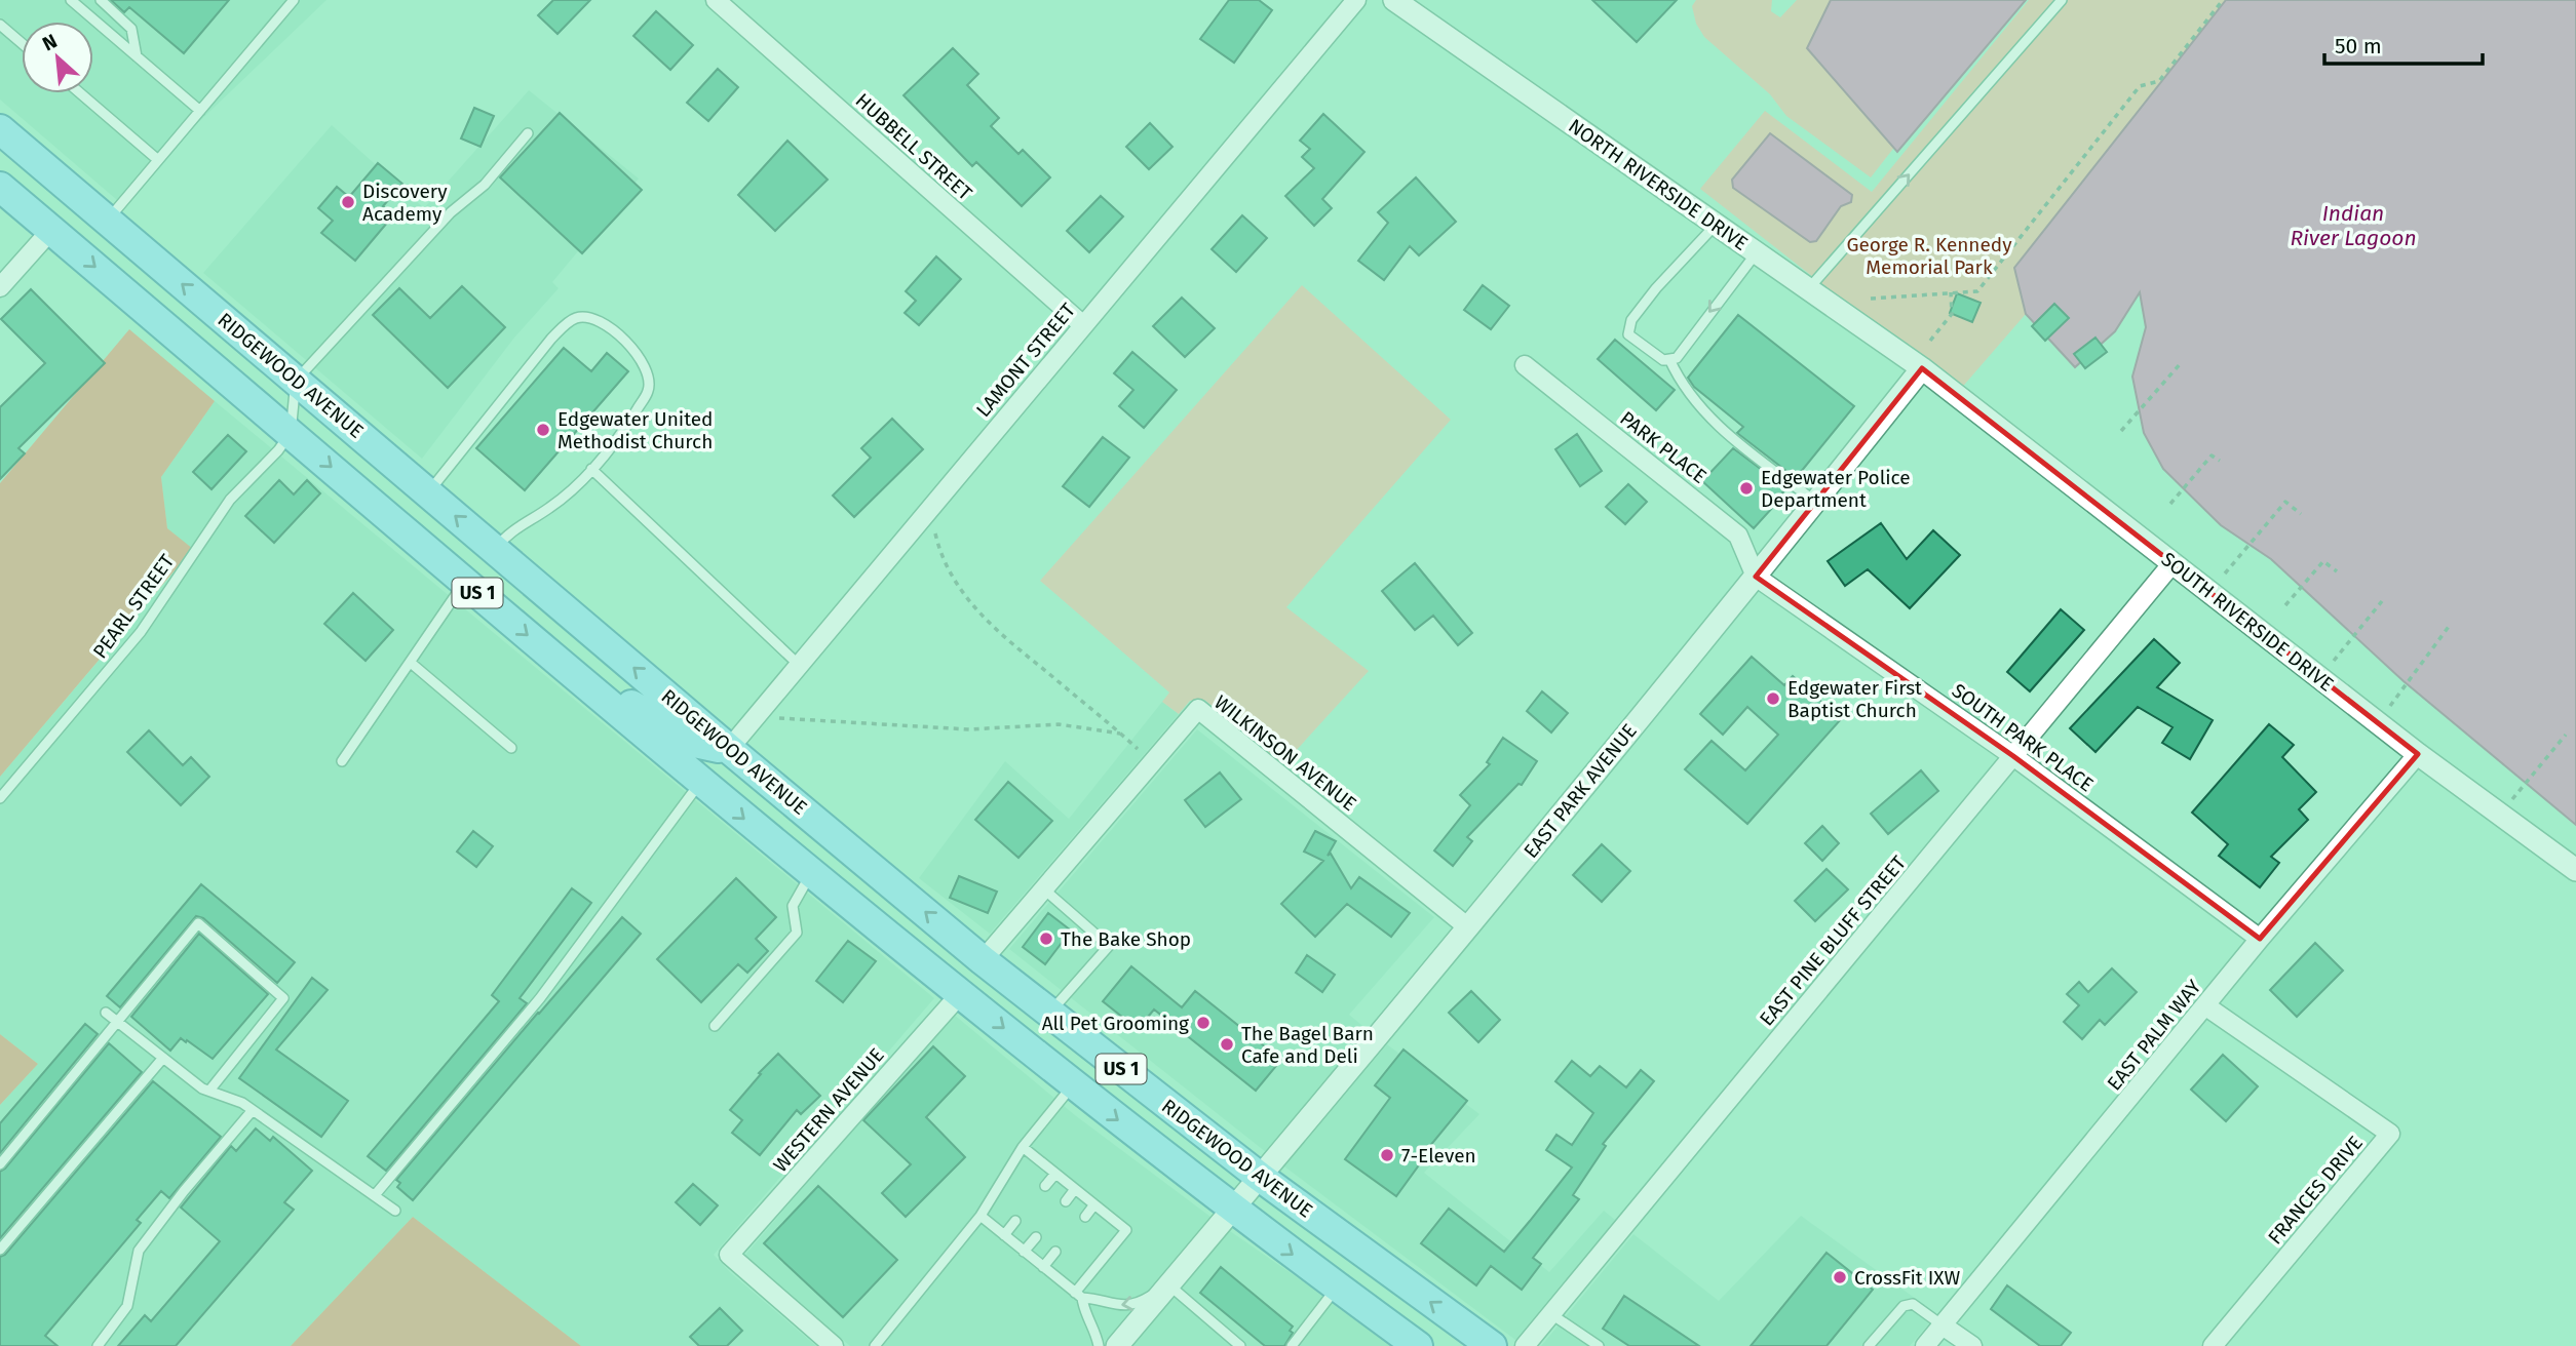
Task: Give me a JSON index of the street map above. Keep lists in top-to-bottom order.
{
  "streets": {
    "main road": ["RIDGEWOOD AVENUE", "US 1"],
    "street": [
      "HUBBELL STREET",
      "NORTH RIVERSIDE DRIVE",
      "LAMONT STREET",
      "PARK PLACE",
      "SOUTH RIVERSIDE DRIVE",
      "SOUTH PARK PLACE",
      "WILKINSON AVENUE",
      "EAST PARK AVENUE",
      "EAST PINE BLUFF STREET",
      "EAST PALM WAY",
      "WESTERN AVENUE",
      "FRANCES DRIVE"
    ],
    "lane": ["PEARL STREET"]
  },
  "crossings": [
    ["HUBBELL STREET", "LAMONT STREET"],
    ["NORTH RIVERSIDE DRIVE", "SOUTH RIVERSIDE DRIVE"],
    ["NORTH RIVERSIDE DRIVE", "EAST PARK AVENUE"],
    ["LAMONT STREET", "RIDGEWOOD AVENUE"],
    ["RIDGEWOOD AVENUE", "WILKINSON AVENUE"],
    ["RIDGEWOOD AVENUE", "EAST PARK AVENUE"],
    ["PARK PLACE", "SOUTH PARK PLACE"],
    ["PARK PLACE", "EAST PARK AVENUE"],
    ["US 1", "PEARL STREET"],
    ["US 1", "EAST PARK AVENUE"],
    ["US 1", "WESTERN AVENUE"],
    ["SOUTH RIVERSIDE DRIVE", "EAST PARK AVENUE"],
    ["SOUTH RIVERSIDE DRIVE", "EAST PINE BLUFF STREET"],
    ["SOUTH RIVERSIDE DRIVE", "EAST PALM WAY"],
    ["SOUTH PARK PLACE", "EAST PARK AVENUE"],
    ["SOUTH PARK PLACE", "EAST PINE BLUFF STREET"],
    ["SOUTH PARK PLACE", "EAST PALM WAY"],
    ["WILKINSON AVENUE", "EAST PARK AVENUE"],
    ["EAST PALM WAY", "FRANCES DRIVE"]
  ],
  "water": ["Indian River Lagoon"],
  "parks": ["George R. Kennedy Memorial Park"],
  "places": [
    "Discovery Academy",
    "Edgewater United Methodist Church",
    "Edgewater Police Department",
    "Edgewater First Baptist Church",
    "The Bake Shop",
    "All Pet Grooming",
    "The Bagel Barn Cafe and Deli",
    "7-Eleven",
    "CrossFit IXW"
  ],
  "scale_bar": "50 m",
  "north": "top left"
}
